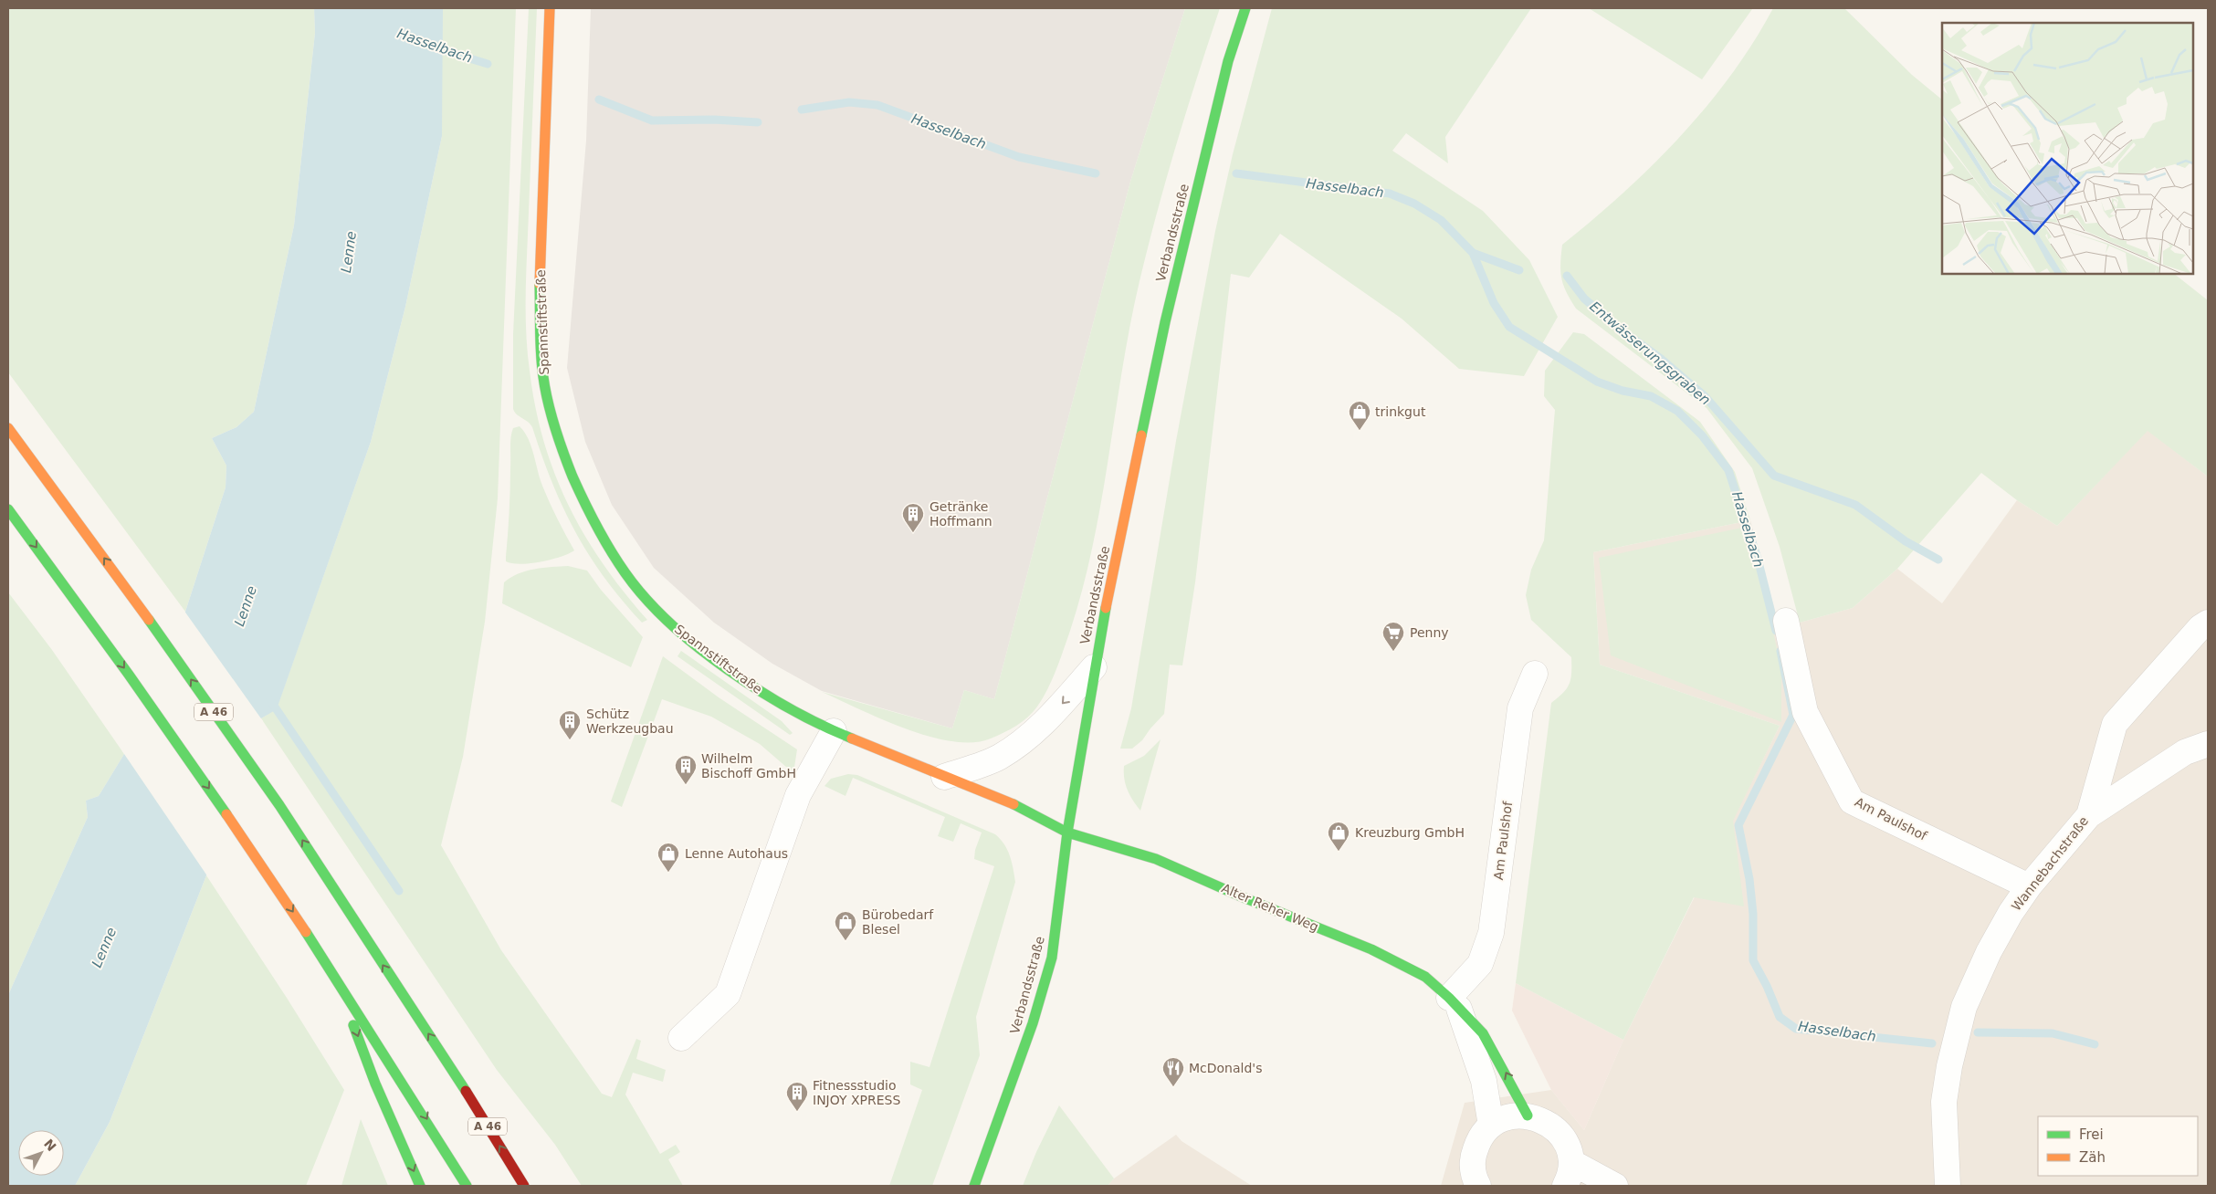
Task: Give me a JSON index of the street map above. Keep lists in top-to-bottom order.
{
  "streets": {
    "main road": [
      "Verbandsstraße",
      "Spannstiftstraße",
      "A 46",
      "Alter Reher Weg"
    ],
    "street": ["Am Paulshof", "Wannebachstraße"]
  },
  "crossings": [
    ["Verbandsstraße", "Spannstiftstraße"],
    ["Verbandsstraße", "Alter Reher Weg"],
    ["Spannstiftstraße", "Alter Reher Weg"],
    ["Am Paulshof", "Wannebachstraße"],
    ["Am Paulshof", "Alter Reher Weg"]
  ],
  "water": ["Hasselbach", "Lenne", "Entwässerungsgraben"],
  "places": {
    "shop": [
      "trinkgut",
      "Kreuzburg GmbH",
      "Lenne Autohaus",
      "Bürobedarf Blesel"
    ],
    "building": [
      "Getränke Hoffmann",
      "Schütz Werkzeugbau",
      "Wilhelm Bischoff GmbH",
      "Fitnessstudio INJOY XPRESS"
    ],
    "supermarket": ["Penny"],
    "restaurant": ["McDonald's"]
  },
  "legend": ["Frei", "Zäh"],
  "north": "top right"
}
